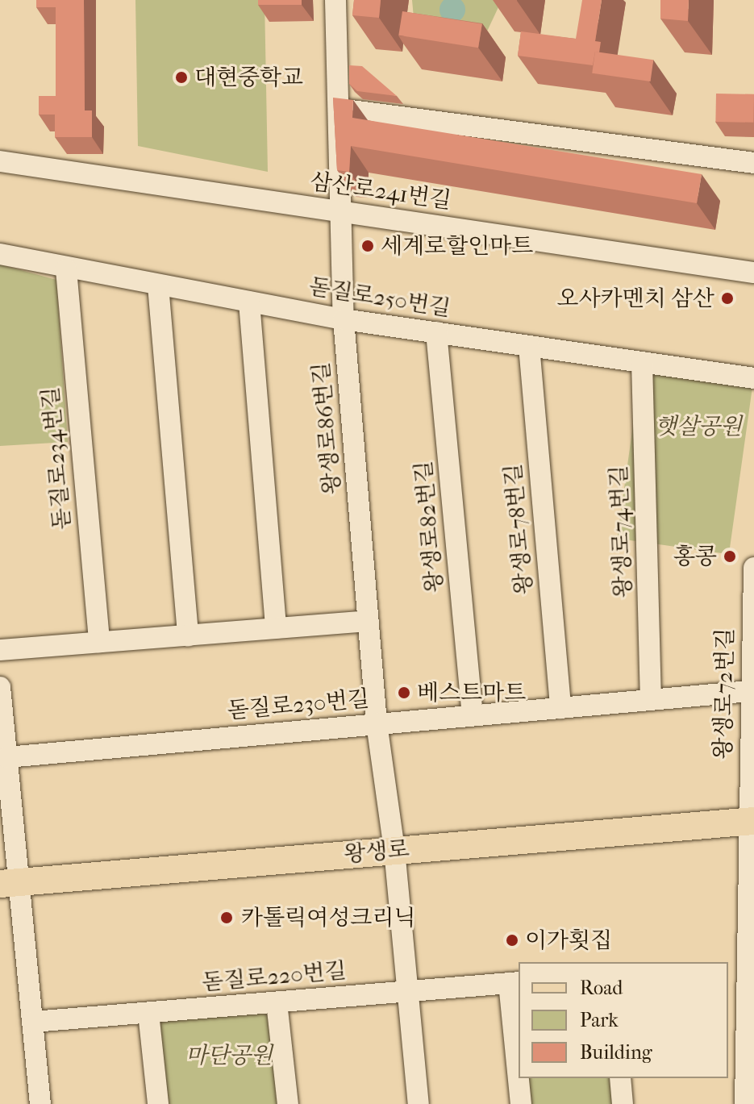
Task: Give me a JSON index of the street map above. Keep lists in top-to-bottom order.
{
  "streets": {
    "main road": ["왕생로"],
    "street": [
      "삼산로241번길",
      "돋질로250번길",
      "왕생로86번길",
      "돋질로234번길",
      "왕생로82번길",
      "왕생로78번길",
      "왕생로74번길",
      "왕생로72번길",
      "돋질로230번길",
      "돋질로220번길"
    ]
  },
  "crossings": [
    ["삼산로241번길", "왕생로86번길"],
    ["돋질로250번길", "왕생로86번길"],
    ["돋질로250번길", "돋질로234번길"],
    ["돋질로250번길", "왕생로82번길"],
    ["돋질로250번길", "왕생로78번길"],
    ["돋질로250번길", "왕생로74번길"],
    ["왕생로86번길", "돋질로230번길"],
    ["왕생로86번길", "왕생로"],
    ["왕생로86번길", "돋질로220번길"],
    ["왕생로82번길", "돋질로230번길"],
    ["왕생로78번길", "돋질로230번길"],
    ["왕생로74번길", "돋질로230번길"],
    ["왕생로72번길", "돋질로230번길"],
    ["왕생로72번길", "왕생로"]
  ],
  "parks": ["햇살공원", "마단공원"],
  "places": [
    "대현중학교",
    "세계로할인마트",
    "오사카멘치 삼산",
    "홍콩",
    "베스트마트",
    "카톨릭여성크리닉",
    "이가횟집"
  ],
  "legend": ["Road", "Park", "Building"]
}
